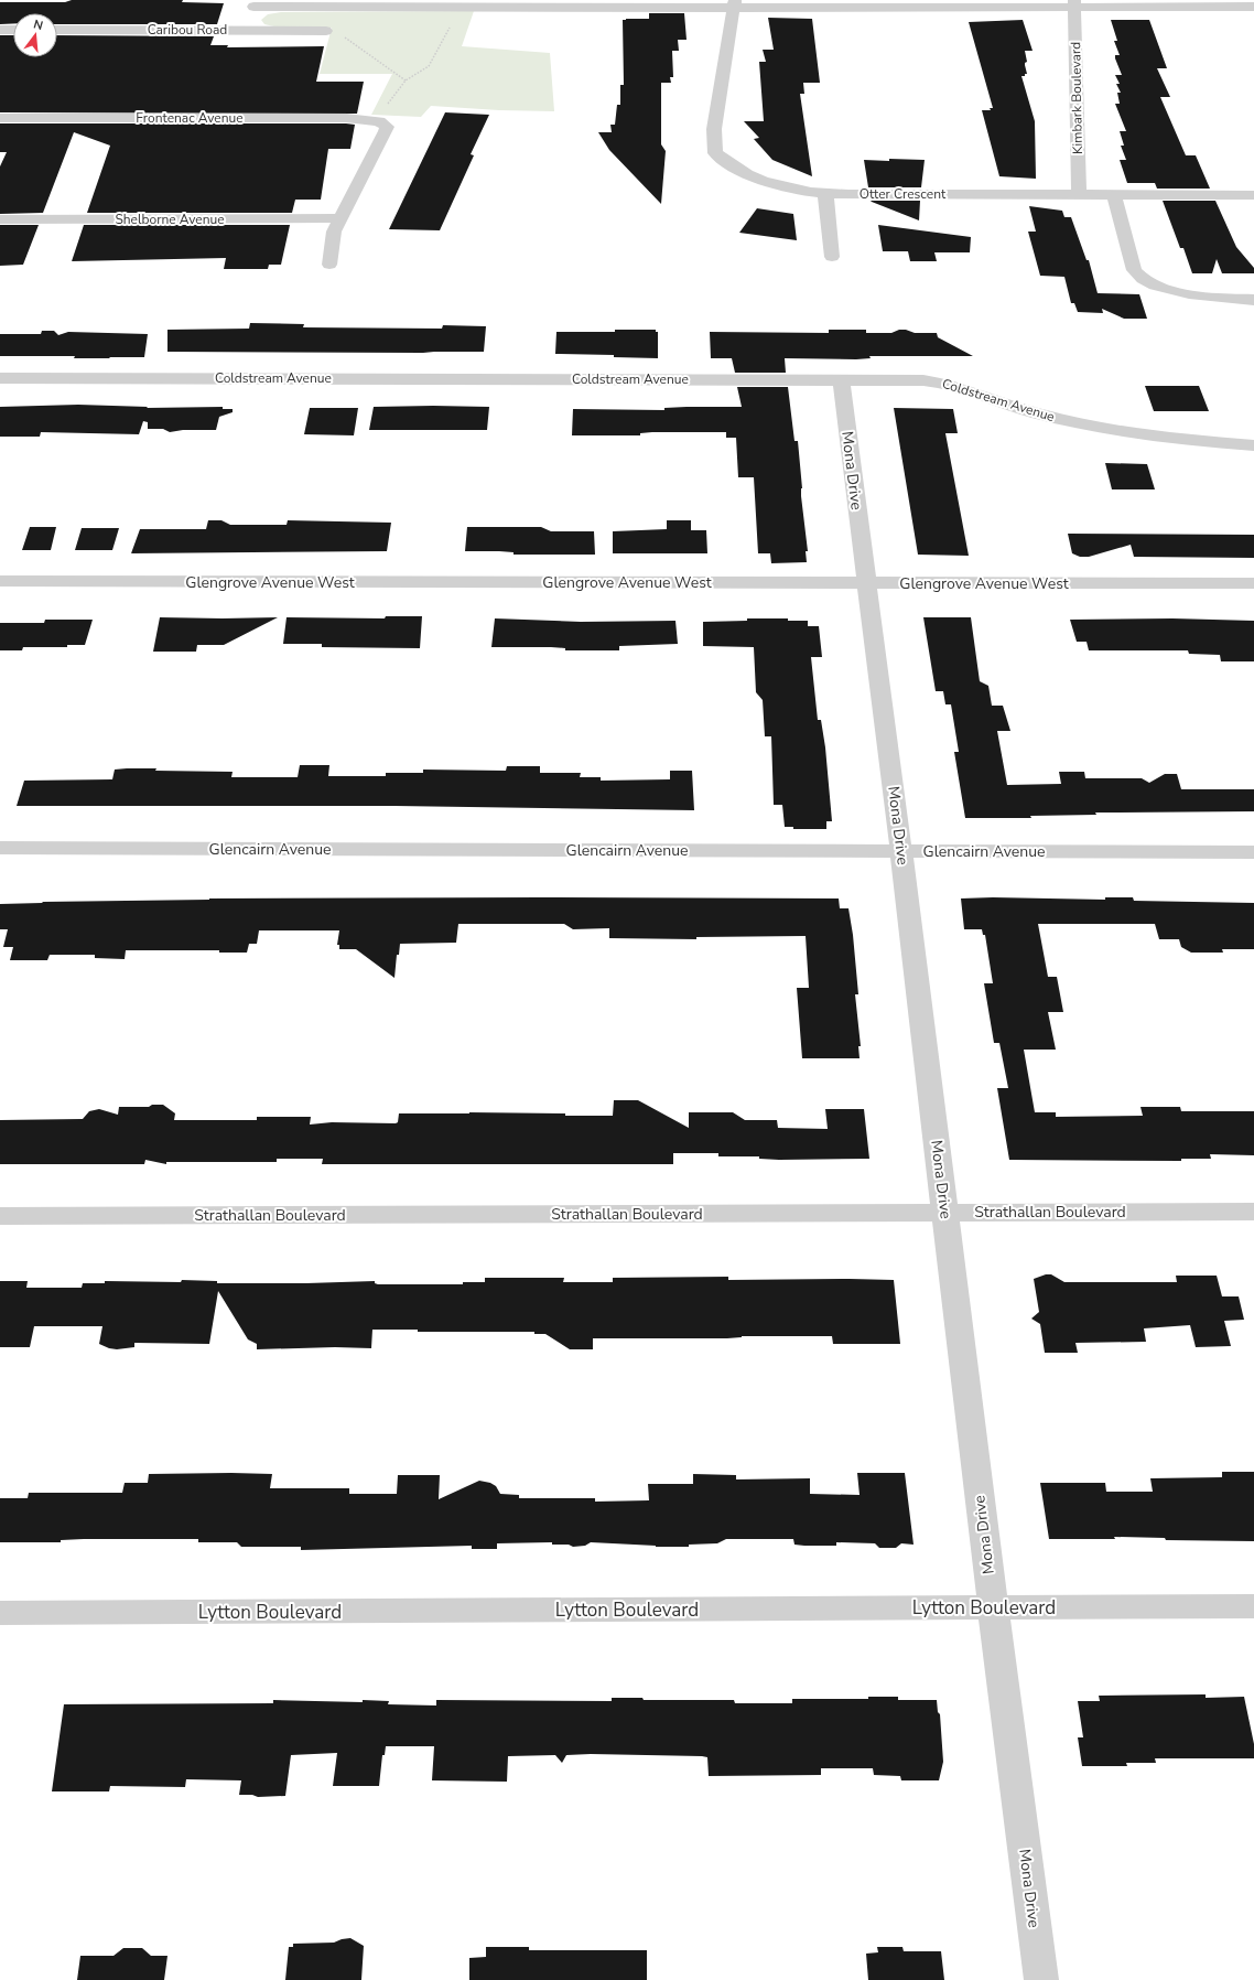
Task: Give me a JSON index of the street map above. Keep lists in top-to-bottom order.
{
  "streets": {
    "street": [
      "Caribou Road",
      "Kimbark Boulevard",
      "Frontenac Avenue",
      "Otter Crescent",
      "Shelborne Avenue",
      "Coldstream Avenue",
      "Mona Drive",
      "Glengrove Avenue West",
      "Glencairn Avenue",
      "Strathallan Boulevard",
      "Lytton Boulevard"
    ]
  },
  "crossings": [
    ["Kimbark Boulevard", "Otter Crescent"],
    ["Coldstream Avenue", "Mona Drive"],
    ["Mona Drive", "Glengrove Avenue West"],
    ["Mona Drive", "Glencairn Avenue"],
    ["Mona Drive", "Strathallan Boulevard"],
    ["Mona Drive", "Lytton Boulevard"]
  ],
  "north": "top"
}
